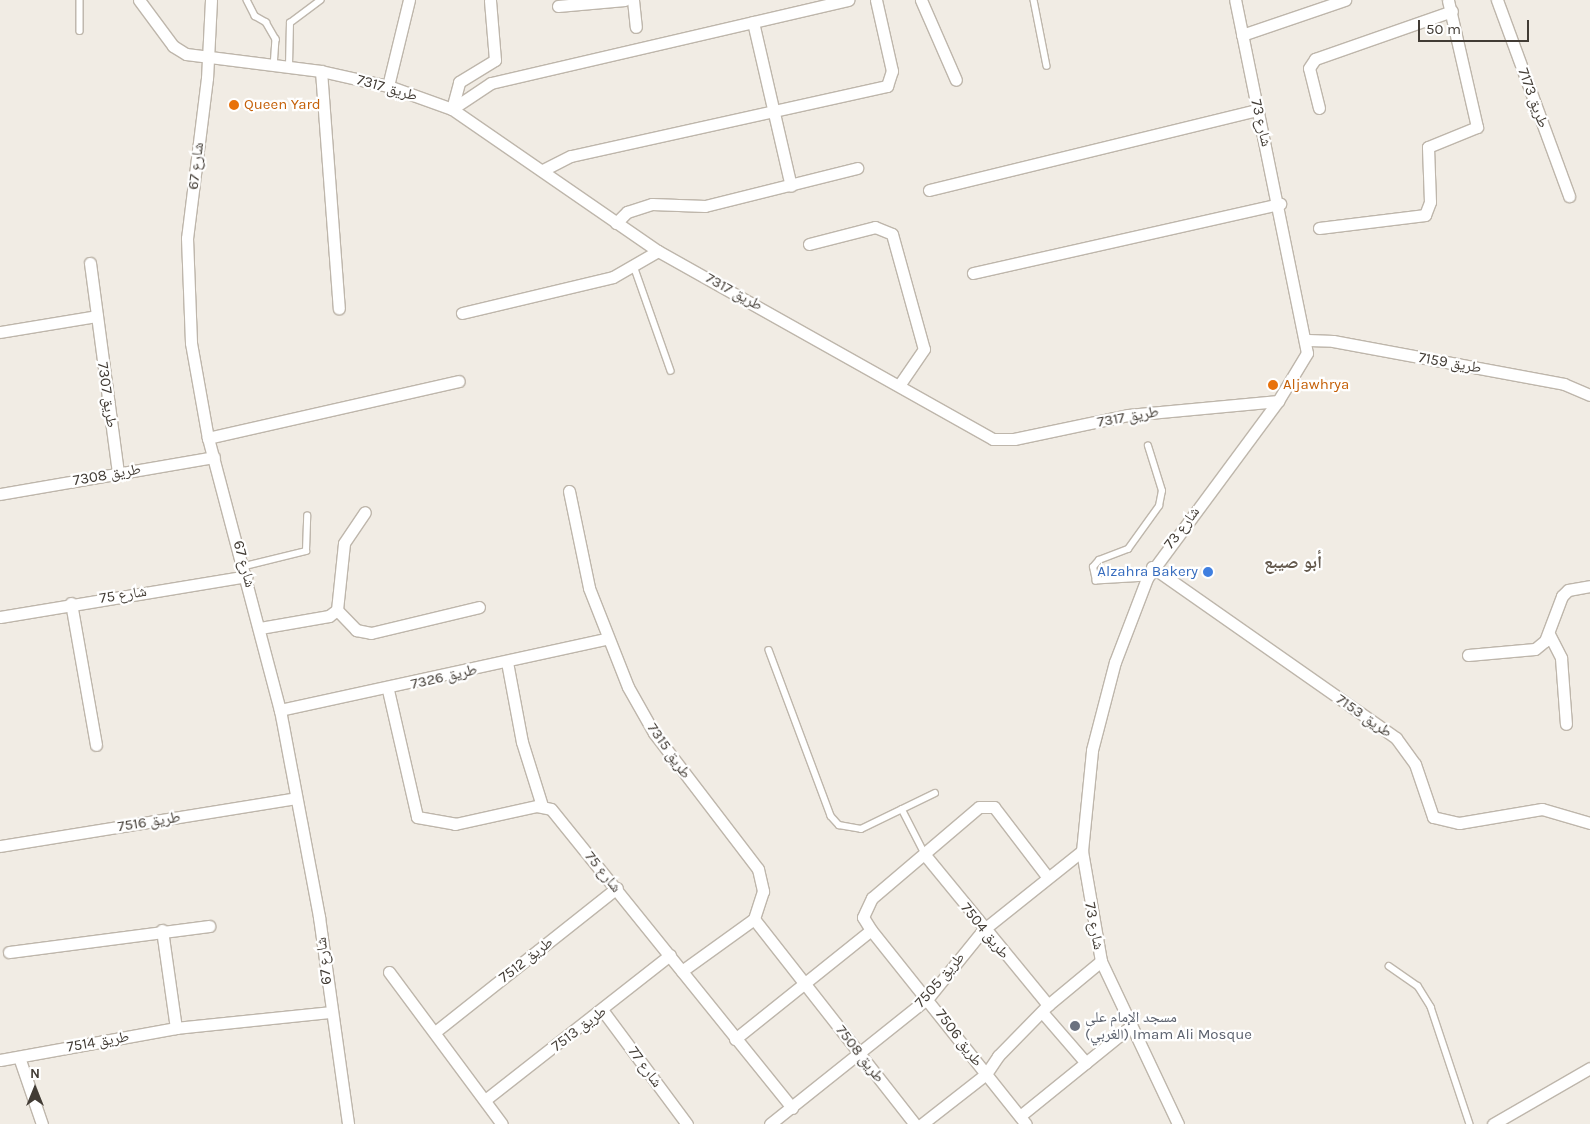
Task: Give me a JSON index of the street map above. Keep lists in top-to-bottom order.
{
  "streets": {
    "street": [
      "طريق 7317",
      "طريق 7173",
      "شارع 73",
      "شارع 67",
      "طريق 7159",
      "طريق 7307",
      "طريق 7308",
      "شارع 75",
      "طريق 7326",
      "طريق 7153",
      "طريق 7315",
      "طريق 7516",
      "طريق 7504",
      "طريق 7512",
      "طريق 7505",
      "طريق 7513",
      "طريق 7506",
      "طريق 7514",
      "طريق 7508",
      "شارع 77"
    ]
  },
  "crossings": [
    ["طريق 7317", "شارع 73"],
    ["طريق 7317", "شارع 67"],
    ["شارع 73", "طريق 7159"],
    ["شارع 73", "طريق 7153"],
    ["شارع 73", "طريق 7505"],
    ["شارع 67", "طريق 7308"],
    ["شارع 67", "شارع 75"],
    ["شارع 67", "طريق 7326"],
    ["شارع 67", "طريق 7516"],
    ["شارع 67", "طريق 7514"],
    ["طريق 7307", "طريق 7308"],
    ["شارع 75", "طريق 7512"],
    ["شارع 75", "طريق 7505"],
    ["شارع 75", "طريق 7513"],
    ["طريق 7326", "طريق 7315"],
    ["طريق 7504", "طريق 7505"],
    ["طريق 7505", "طريق 7506"],
    ["طريق 7505", "طريق 7508"],
    ["طريق 7513", "شارع 77"]
  ],
  "districts": ["أبو صيبع"],
  "places": [
    "Queen Yard",
    "Aljawhrya",
    "Alzahra Bakery",
    "مسجد الإمام علي (الغربي) Imam Ali Mosque"
  ],
  "scale_bar": "50 m",
  "north": "top"
}
